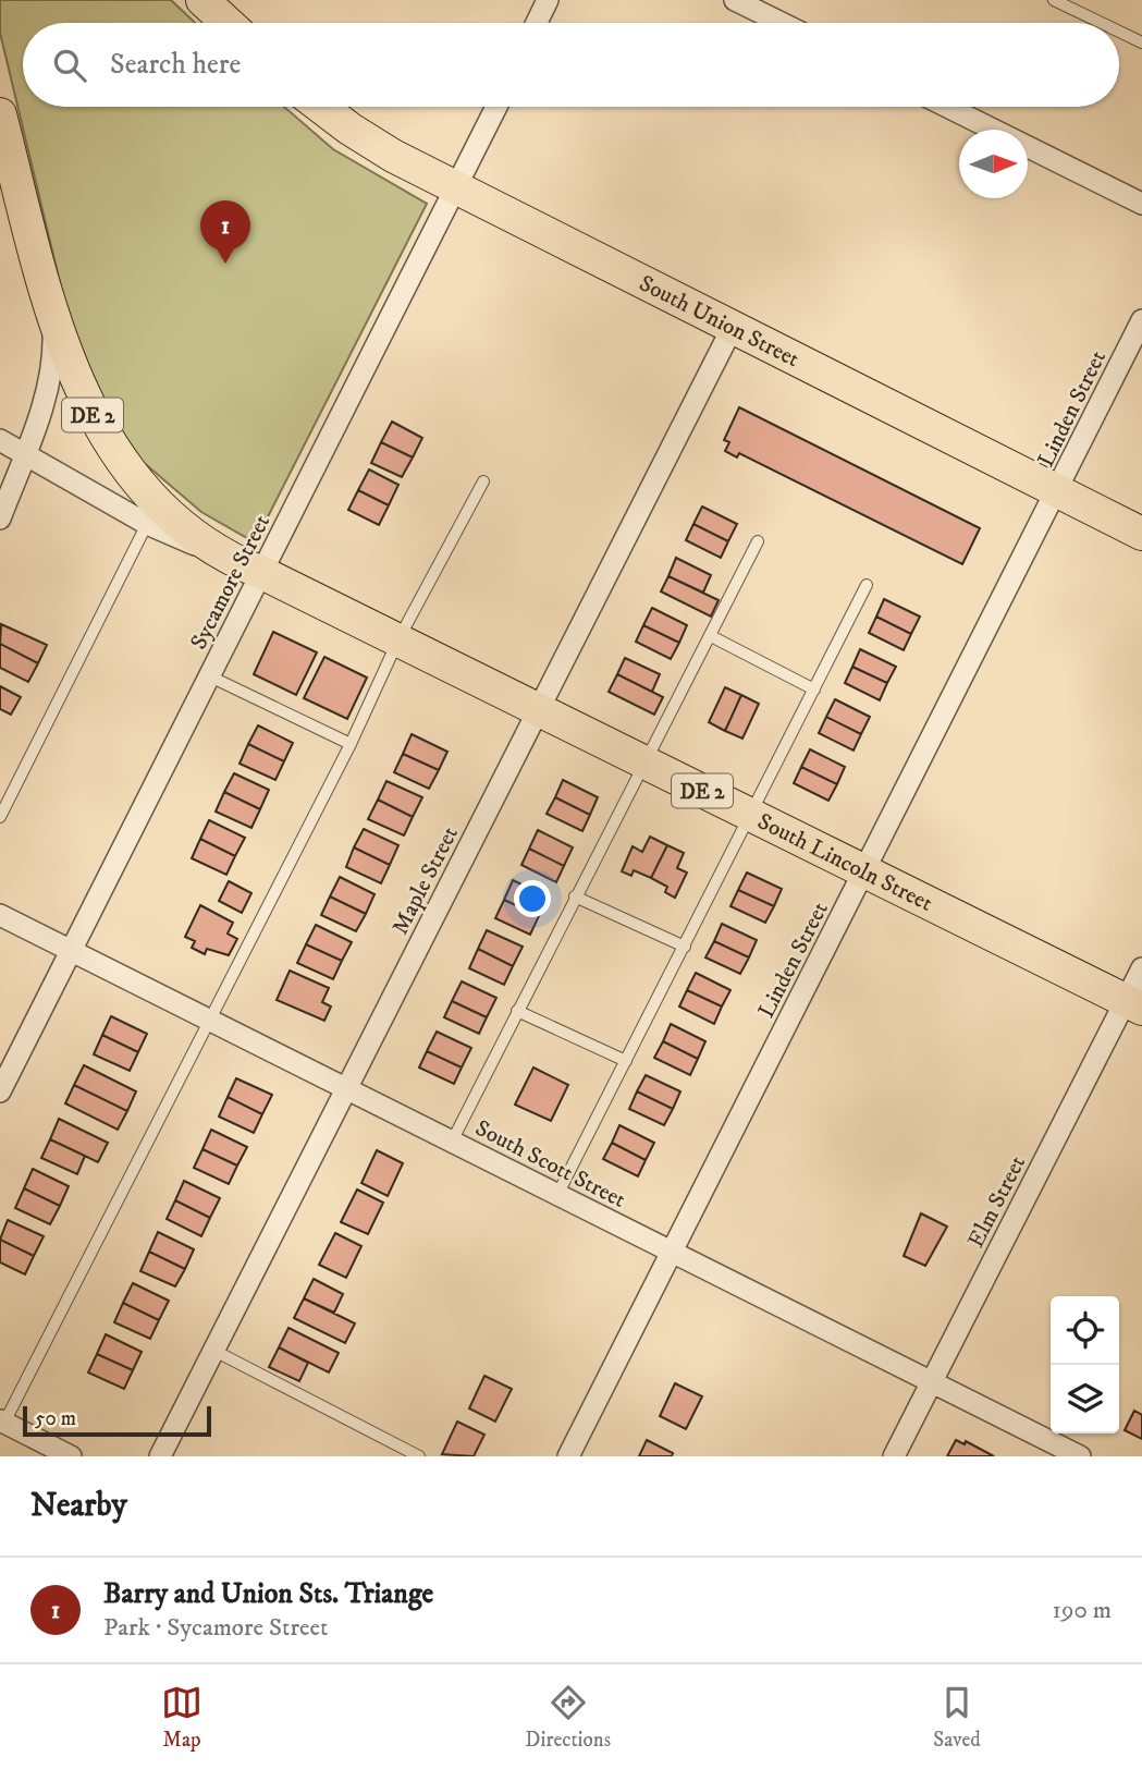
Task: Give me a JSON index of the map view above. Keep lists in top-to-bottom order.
{
  "streets": {
    "main road": ["South Union Street", "DE 2", "South Lincoln Street"],
    "street": [
      "Linden Street",
      "Sycamore Street",
      "Maple Street",
      "South Scott Street",
      "Elm Street"
    ]
  },
  "crossings": [
    ["South Union Street", "Linden Street"],
    ["South Union Street", "Sycamore Street"],
    ["South Union Street", "Maple Street"],
    ["Linden Street", "South Lincoln Street"],
    ["Linden Street", "South Scott Street"],
    ["DE 2", "Sycamore Street"],
    ["DE 2", "South Lincoln Street"],
    ["Sycamore Street", "South Lincoln Street"],
    ["Sycamore Street", "South Scott Street"],
    ["South Lincoln Street", "Maple Street"],
    ["South Lincoln Street", "Elm Street"],
    ["Maple Street", "South Scott Street"],
    ["South Scott Street", "Elm Street"]
  ],
  "scale_bar": "50 m",
  "north": "right",
  "page": {
    "search": "Search here",
    "pins": "1",
    "scale": "50 m",
    "heading": "Nearby",
    "list": [
      {
        "mark": "1",
        "name": "Barry and Union Sts. Triange",
        "note": "Park · Sycamore Street",
        "value": "190 m"
      }
    ],
    "nav": ["Map", "Directions", "Saved"]
  }
}
